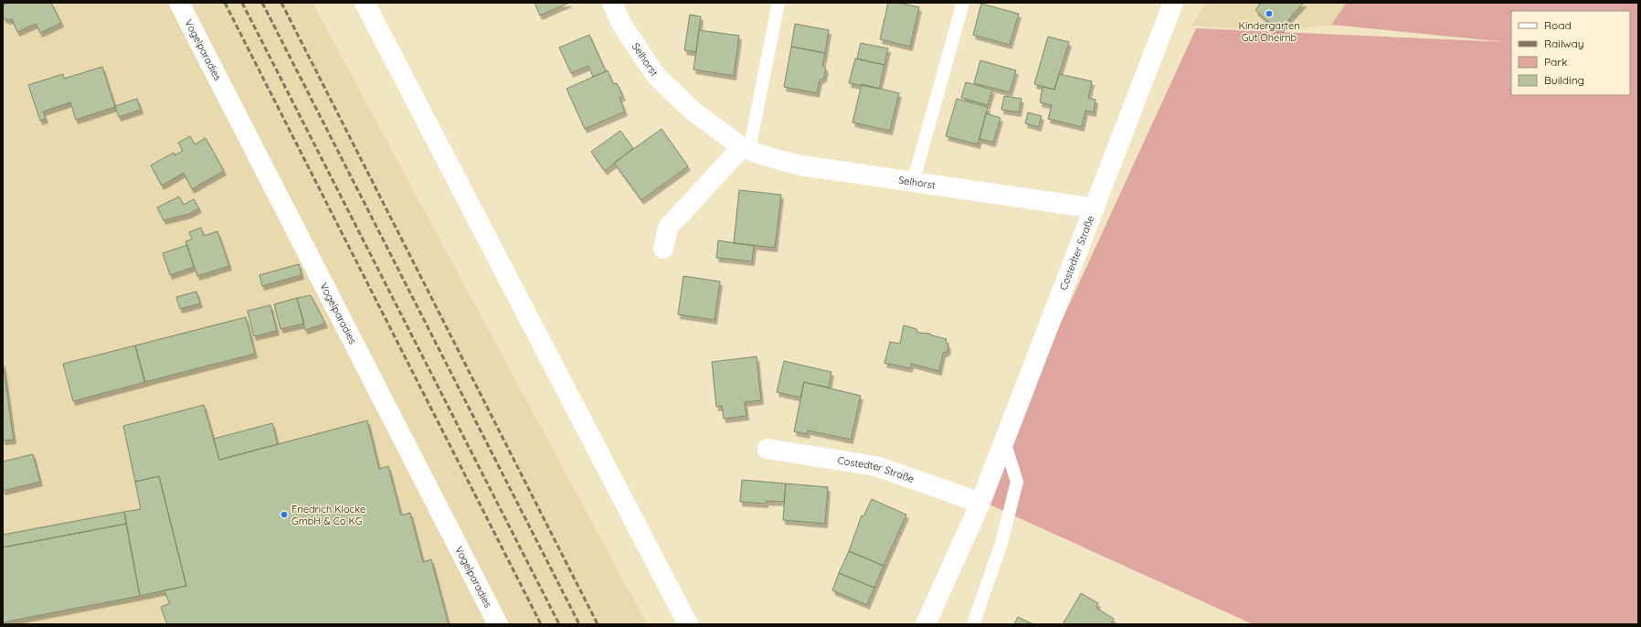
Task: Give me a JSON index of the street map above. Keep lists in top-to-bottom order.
{
  "streets": {
    "street": ["Vogelparadies", "Selhorst", "Costedter Straße"]
  },
  "crossings": [
    ["Selhorst", "Costedter Straße"]
  ],
  "places": ["Kindergarten Gut Oheimb", "Friedrich Klocke GmbH & Co KG"],
  "legend": [
    "Road",
    "Railway",
    "Park",
    "Building"
  ]
}
